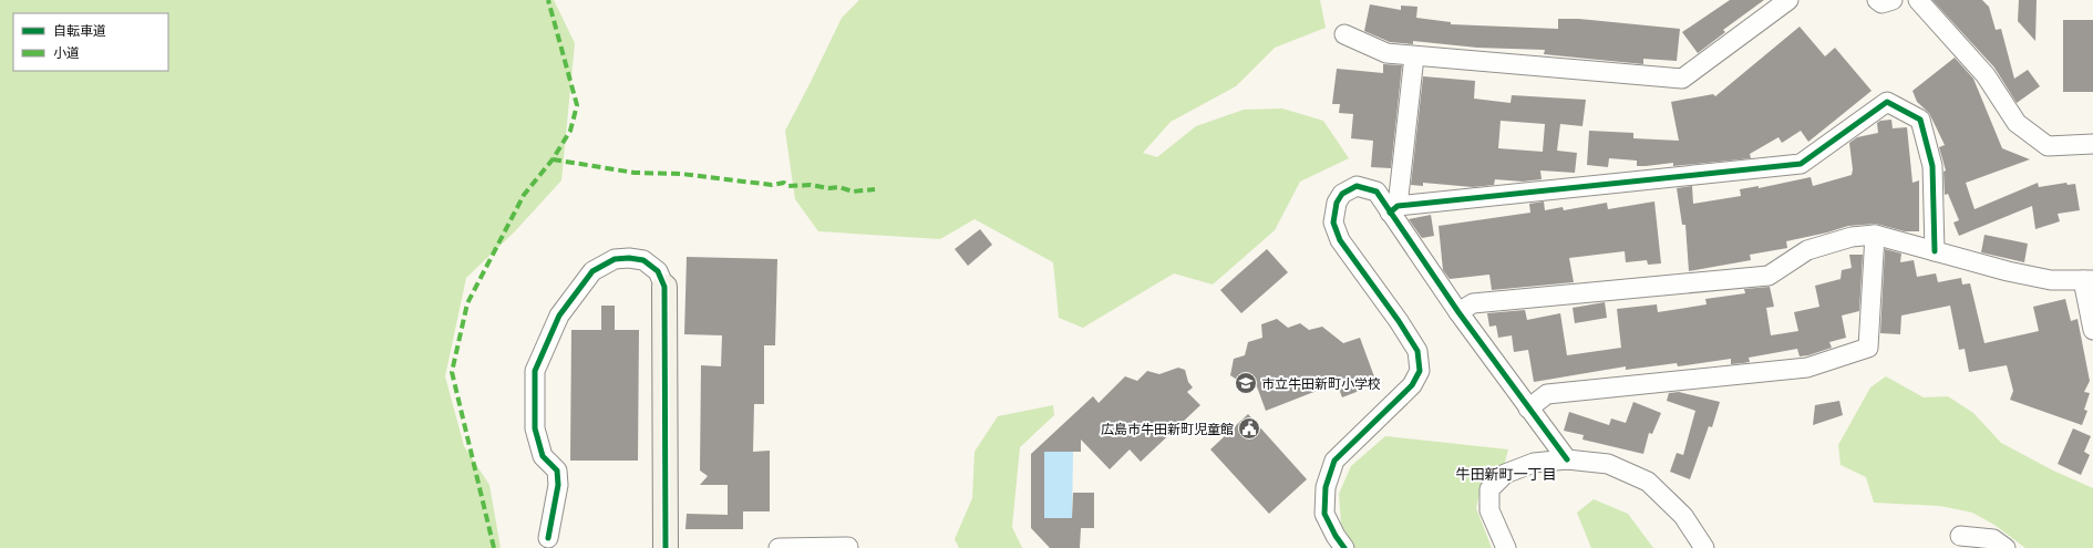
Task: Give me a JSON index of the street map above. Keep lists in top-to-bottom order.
{
  "districts": ["牛田新町一丁目"],
  "places": {
    "school or university": ["市立牛田新町小学校"],
    "public building": ["広島市牛田新町児童館"]
  },
  "legend": ["自転車道", "小道"]
}
